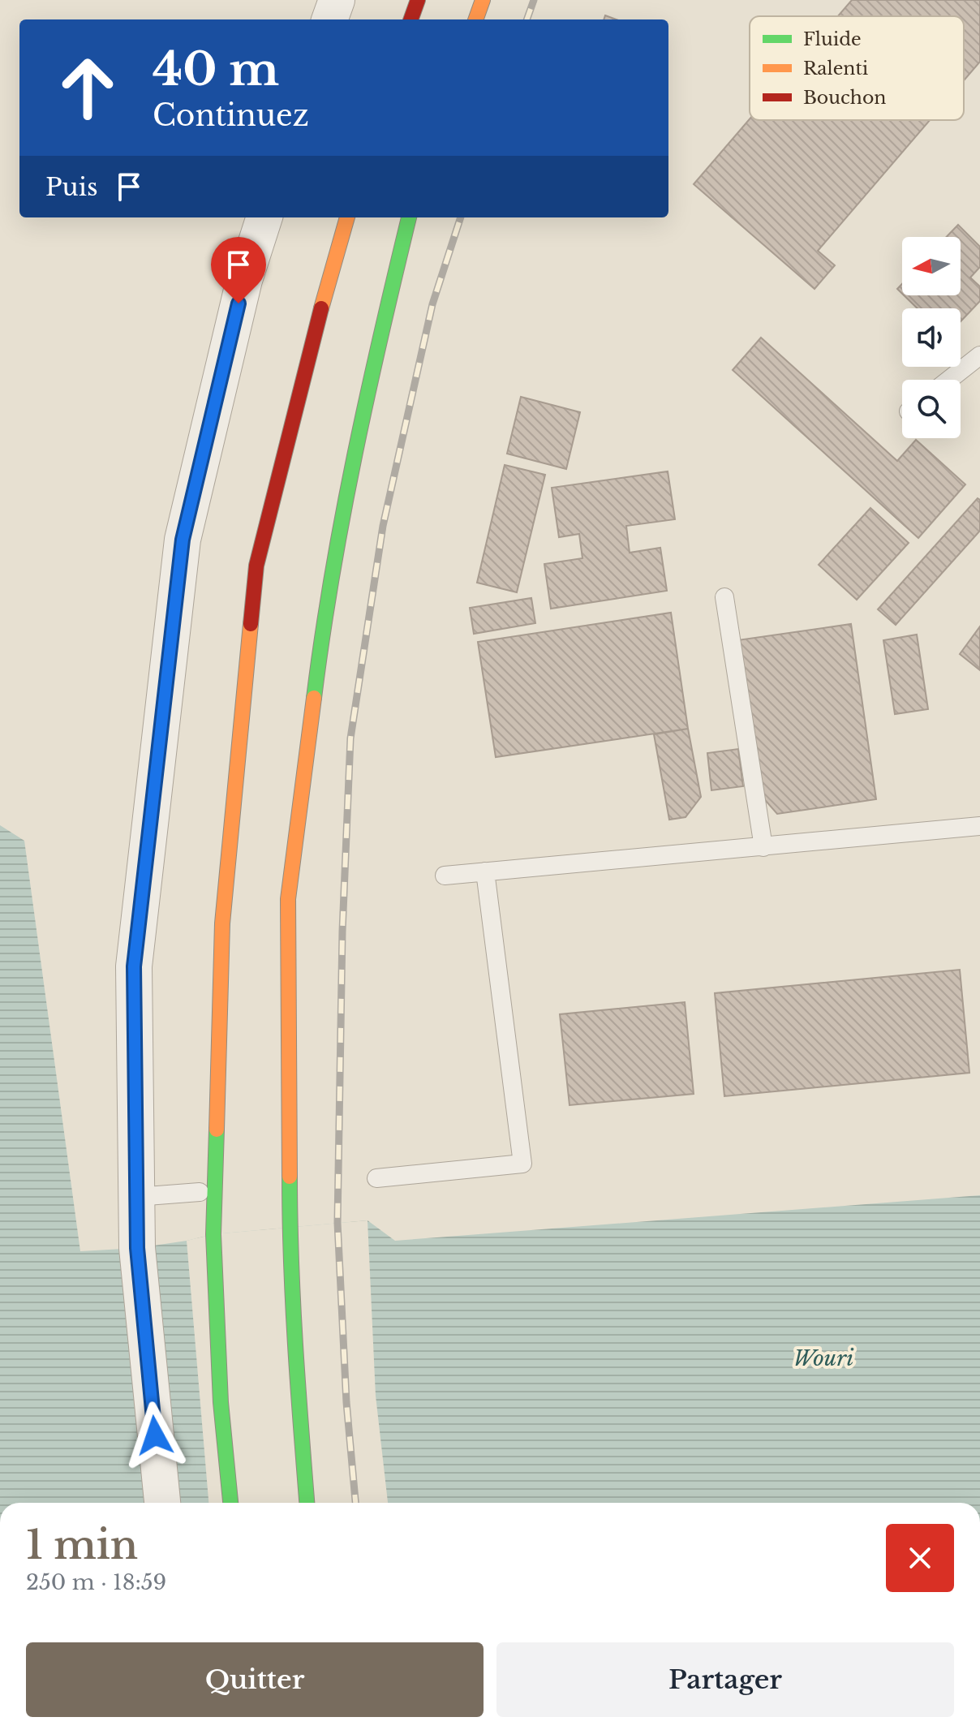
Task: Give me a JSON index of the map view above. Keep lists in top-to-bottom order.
{
  "water": ["Wouri"],
  "legend": ["Fluide", "Ralenti", "Bouchon"],
  "north": "left",
  "page": {
    "turn": ["40 m", "Continuez"],
    "then": "Puis",
    "heading": ["1 min", "250 m · 18:59"],
    "buttons": ["Quitter", "Partager"]
  }
}
